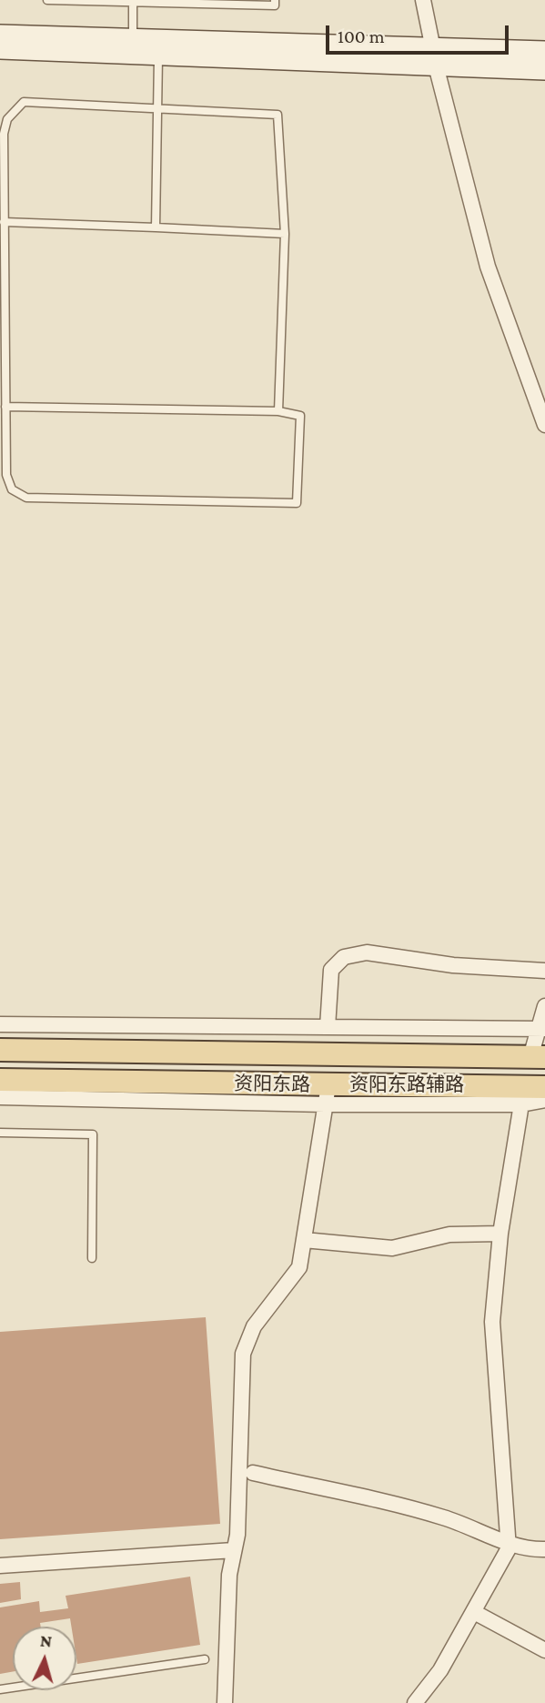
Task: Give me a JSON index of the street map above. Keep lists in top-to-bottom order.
{
  "streets": {
    "main road": ["资阳东路"],
    "street": ["资阳东路辅路"]
  },
  "crossings": [
    ["资阳东路", "资阳东路辅路"]
  ],
  "scale_bar": "100 m",
  "north": "top"
}
